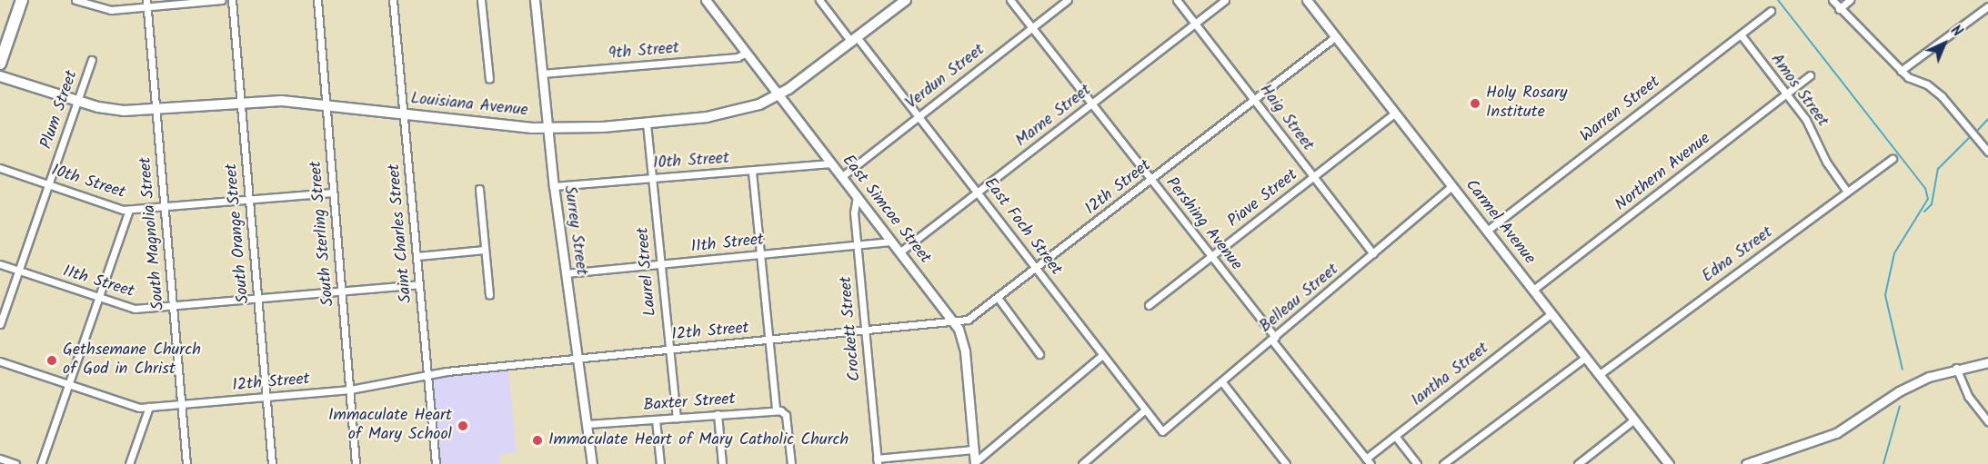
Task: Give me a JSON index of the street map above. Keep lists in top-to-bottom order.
{
  "streets": {
    "main road": ["Louisiana Avenue"],
    "street": [
      "9th Street",
      "Verdun Street",
      "Amos Street",
      "Plum Street",
      "Warren Street",
      "Marne Street",
      "Haig Street",
      "10th Street",
      "Northern Avenue",
      "12th Street",
      "Piave Street",
      "East Simcoe Street",
      "Carmel Avenue",
      "Pershing Avenue",
      "East Foch Street",
      "Surrey Street",
      "South Magnolia Street",
      "South Orange Street",
      "South Sterling Street",
      "Saint Charles Street",
      "11th Street",
      "Edna Street",
      "Laurel Street",
      "Belleau Street",
      "Crockett Street",
      "Iantha Street",
      "Baxter Street"
    ]
  },
  "crossings": [
    ["9th Street", "East Simcoe Street"],
    ["9th Street", "Surrey Street"],
    ["Verdun Street", "East Simcoe Street"],
    ["Verdun Street", "Pershing Avenue"],
    ["Verdun Street", "East Foch Street"],
    ["Amos Street", "Warren Street"],
    ["Amos Street", "Northern Avenue"],
    ["Amos Street", "Edna Street"],
    ["Louisiana Avenue", "Plum Street"],
    ["Louisiana Avenue", "East Simcoe Street"],
    ["Louisiana Avenue", "East Foch Street"],
    ["Louisiana Avenue", "Surrey Street"],
    ["Louisiana Avenue", "South Magnolia Street"],
    ["Louisiana Avenue", "South Orange Street"],
    ["Louisiana Avenue", "South Sterling Street"],
    ["Louisiana Avenue", "Saint Charles Street"],
    ["Louisiana Avenue", "Laurel Street"],
    ["Plum Street", "10th Street"],
    ["Plum Street", "11th Street"],
    ["Warren Street", "Carmel Avenue"],
    ["Marne Street", "Haig Street"],
    ["Marne Street", "East Simcoe Street"],
    ["Marne Street", "Pershing Avenue"],
    ["Marne Street", "East Foch Street"],
    ["Haig Street", "12th Street"],
    ["Haig Street", "Piave Street"],
    ["Haig Street", "Belleau Street"],
    ["10th Street", "East Simcoe Street"],
    ["10th Street", "Surrey Street"],
    ["10th Street", "South Magnolia Street"],
    ["10th Street", "South Orange Street"],
    ["10th Street", "South Sterling Street"],
    ["10th Street", "Laurel Street"],
    ["Northern Avenue", "Carmel Avenue"],
    ["12th Street", "East Simcoe Street"],
    ["12th Street", "Carmel Avenue"],
    ["12th Street", "Pershing Avenue"],
    ["12th Street", "East Foch Street"],
    ["12th Street", "Surrey Street"],
    ["12th Street", "South Magnolia Street"],
    ["12th Street", "South Orange Street"],
    ["12th Street", "South Sterling Street"],
    ["12th Street", "Saint Charles Street"],
    ["12th Street", "Laurel Street"],
    ["12th Street", "Crockett Street"],
    ["Piave Street", "Carmel Avenue"],
    ["Piave Street", "Pershing Avenue"],
    ["East Simcoe Street", "11th Street"],
    ["East Simcoe Street", "Crockett Street"],
    ["Carmel Avenue", "Edna Street"],
    ["Carmel Avenue", "Belleau Street"],
    ["Carmel Avenue", "Iantha Street"],
    ["Pershing Avenue", "Belleau Street"],
    ["Pershing Avenue", "Iantha Street"],
    ["East Foch Street", "Belleau Street"],
    ["Surrey Street", "11th Street"],
    ["Surrey Street", "Baxter Street"],
    ["South Magnolia Street", "11th Street"],
    ["South Orange Street", "11th Street"],
    ["South Sterling Street", "11th Street"],
    ["Saint Charles Street", "11th Street"],
    ["11th Street", "Laurel Street"],
    ["11th Street", "Crockett Street"],
    ["Laurel Street", "Baxter Street"]
  ],
  "places": [
    "Holy Rosary Institute",
    "Gethsemane Church of God in Christ",
    "Immaculate Heart of Mary School",
    "Immaculate Heart of Mary Catholic Church"
  ],
  "north": "top right"
}
